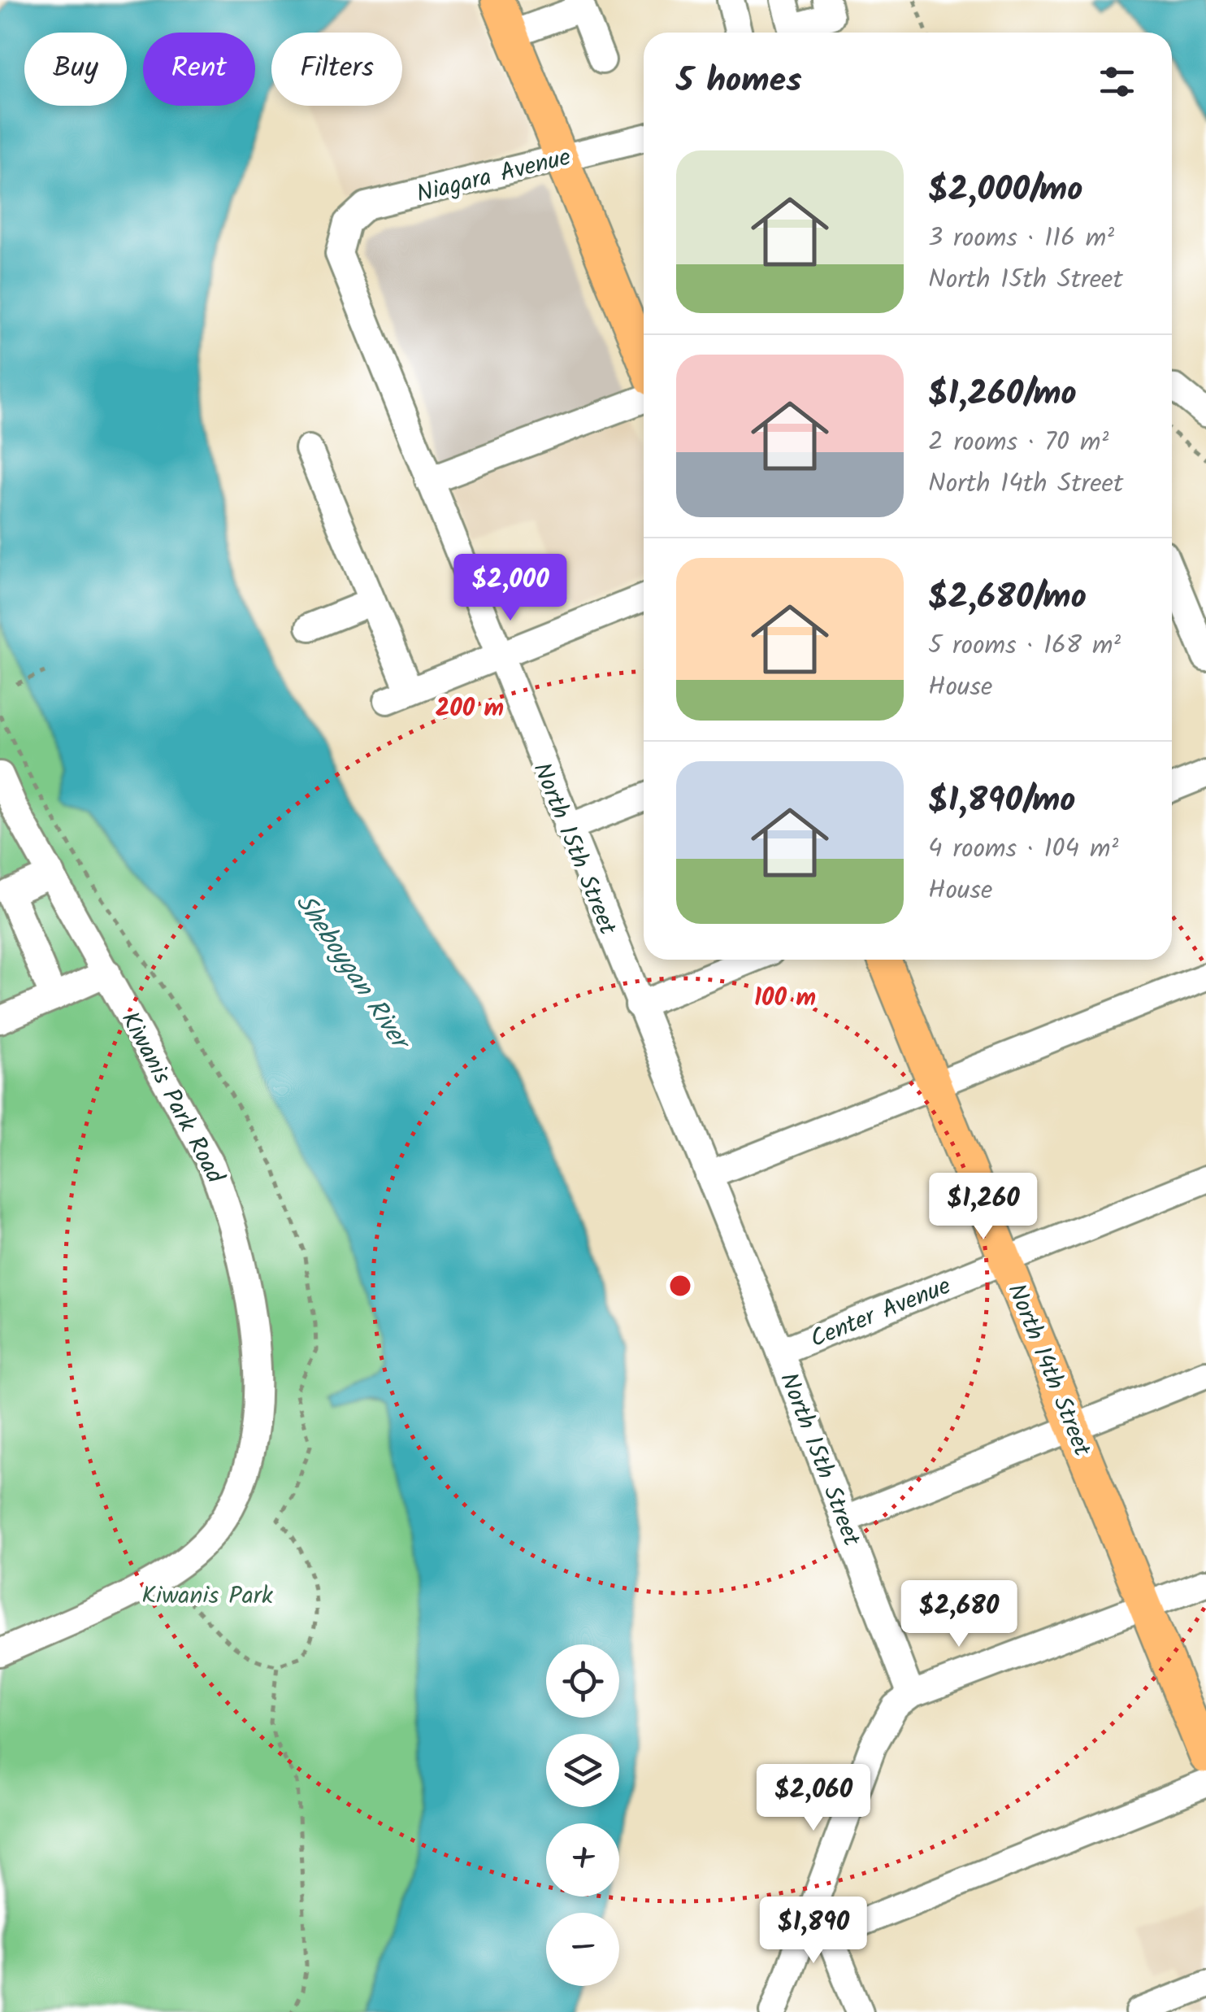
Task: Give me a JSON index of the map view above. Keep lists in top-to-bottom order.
{
  "streets": {
    "main road": ["North 14th Street"],
    "street": [
      "Niagara Avenue",
      "North 15th Street",
      "Kiwanis Park Road",
      "Center Avenue"
    ]
  },
  "crossings": [
    ["Niagara Avenue", "North 15th Street"],
    ["North 15th Street", "Center Avenue"],
    ["Center Avenue", "North 14th Street"]
  ],
  "water": ["Sheboygan River"],
  "parks": ["Kiwanis Park"],
  "page": {
    "chip": ["Buy", "Rent", "Filters"],
    "heading": "5 homes",
    "list": [
      {
        "name": "$2,000/mo",
        "note": "3 rooms · 116 m² · North 15th Street"
      },
      {
        "name": "$1,260/mo",
        "note": "2 rooms · 70 m² · North 14th Street"
      },
      {
        "name": "$2,680/mo",
        "note": "5 rooms · 168 m² · House"
      },
      {
        "name": "$1,890/mo",
        "note": "4 rooms · 104 m² · House"
      }
    ],
    "price": [
      "$2,000",
      "$1,260",
      "$2,680",
      "$2,060",
      "$1,890"
    ],
    "map_buttons": ["+", "−"]
  },
  "rings": ["200 m", "100 m"]
}
